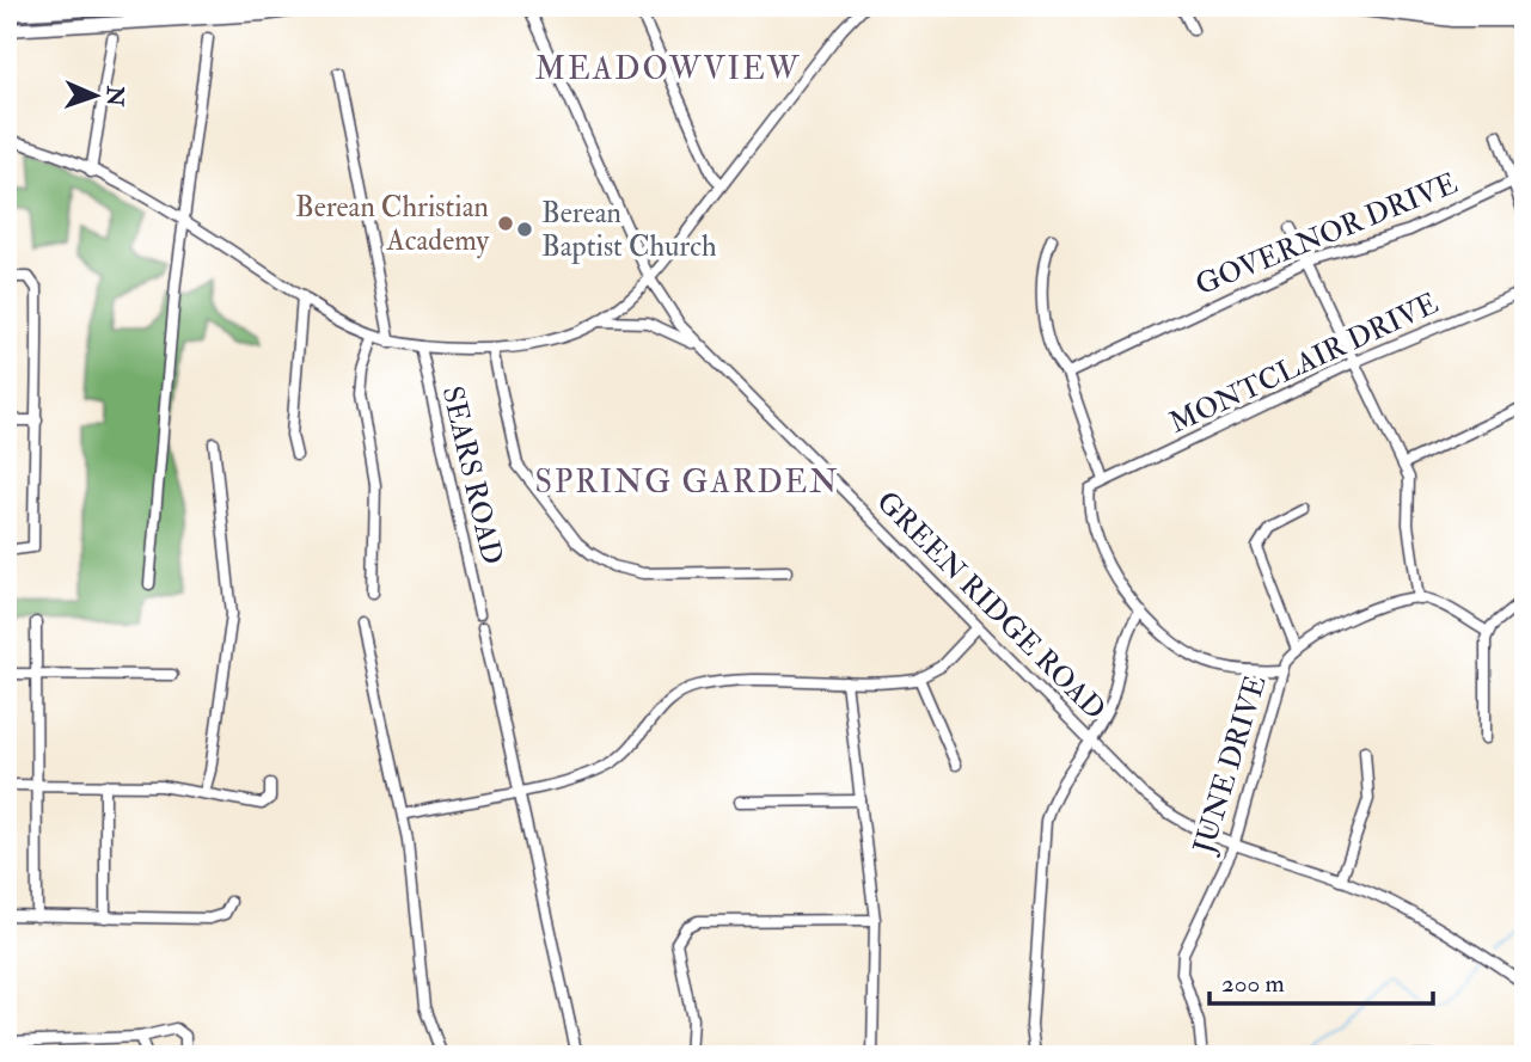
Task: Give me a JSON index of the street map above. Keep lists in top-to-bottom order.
{
  "streets": {
    "street": [
      "GOVERNOR DRIVE",
      "MONTCLAIR DRIVE",
      "SEARS ROAD",
      "GREEN RIDGE ROAD",
      "JUNE DRIVE"
    ]
  },
  "crossings": [
    ["GREEN RIDGE ROAD", "JUNE DRIVE"]
  ],
  "districts": ["MEADOWVIEW", "SPRING GARDEN"],
  "places": ["Berean Christian Academy", "Berean Baptist Church"],
  "scale_bar": "200 m",
  "north": "right"
}
